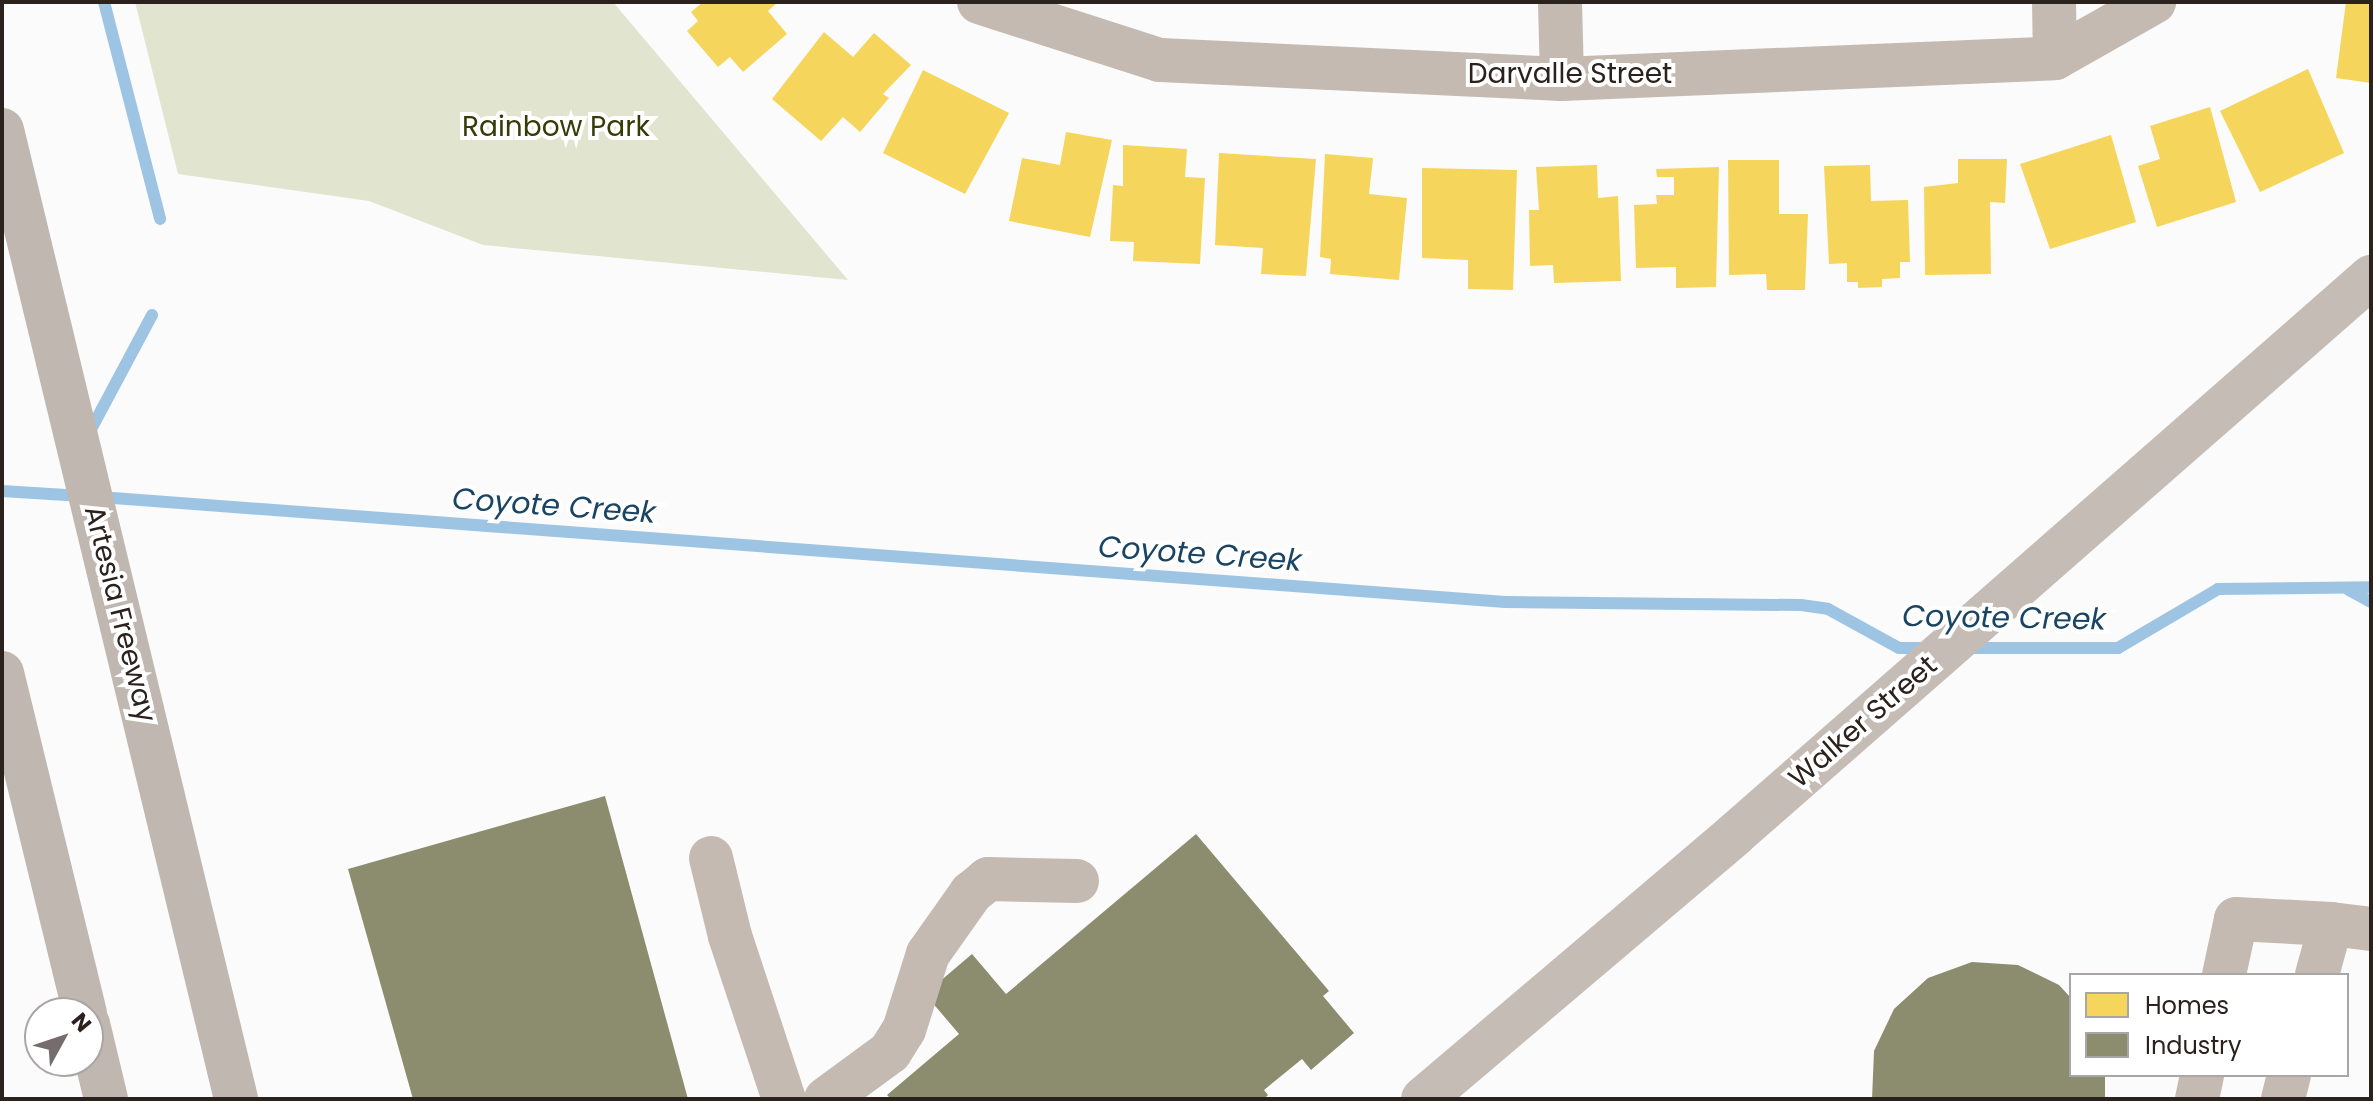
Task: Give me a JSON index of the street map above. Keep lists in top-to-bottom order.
{
  "streets": {
    "highway": ["Artesia Freeway"],
    "main road": ["Walker Street"],
    "street": ["Darvalle Street"]
  },
  "water": ["Coyote Creek"],
  "parks": ["Rainbow Park"],
  "legend": ["Homes", "Industry"],
  "north": "top right"
}
